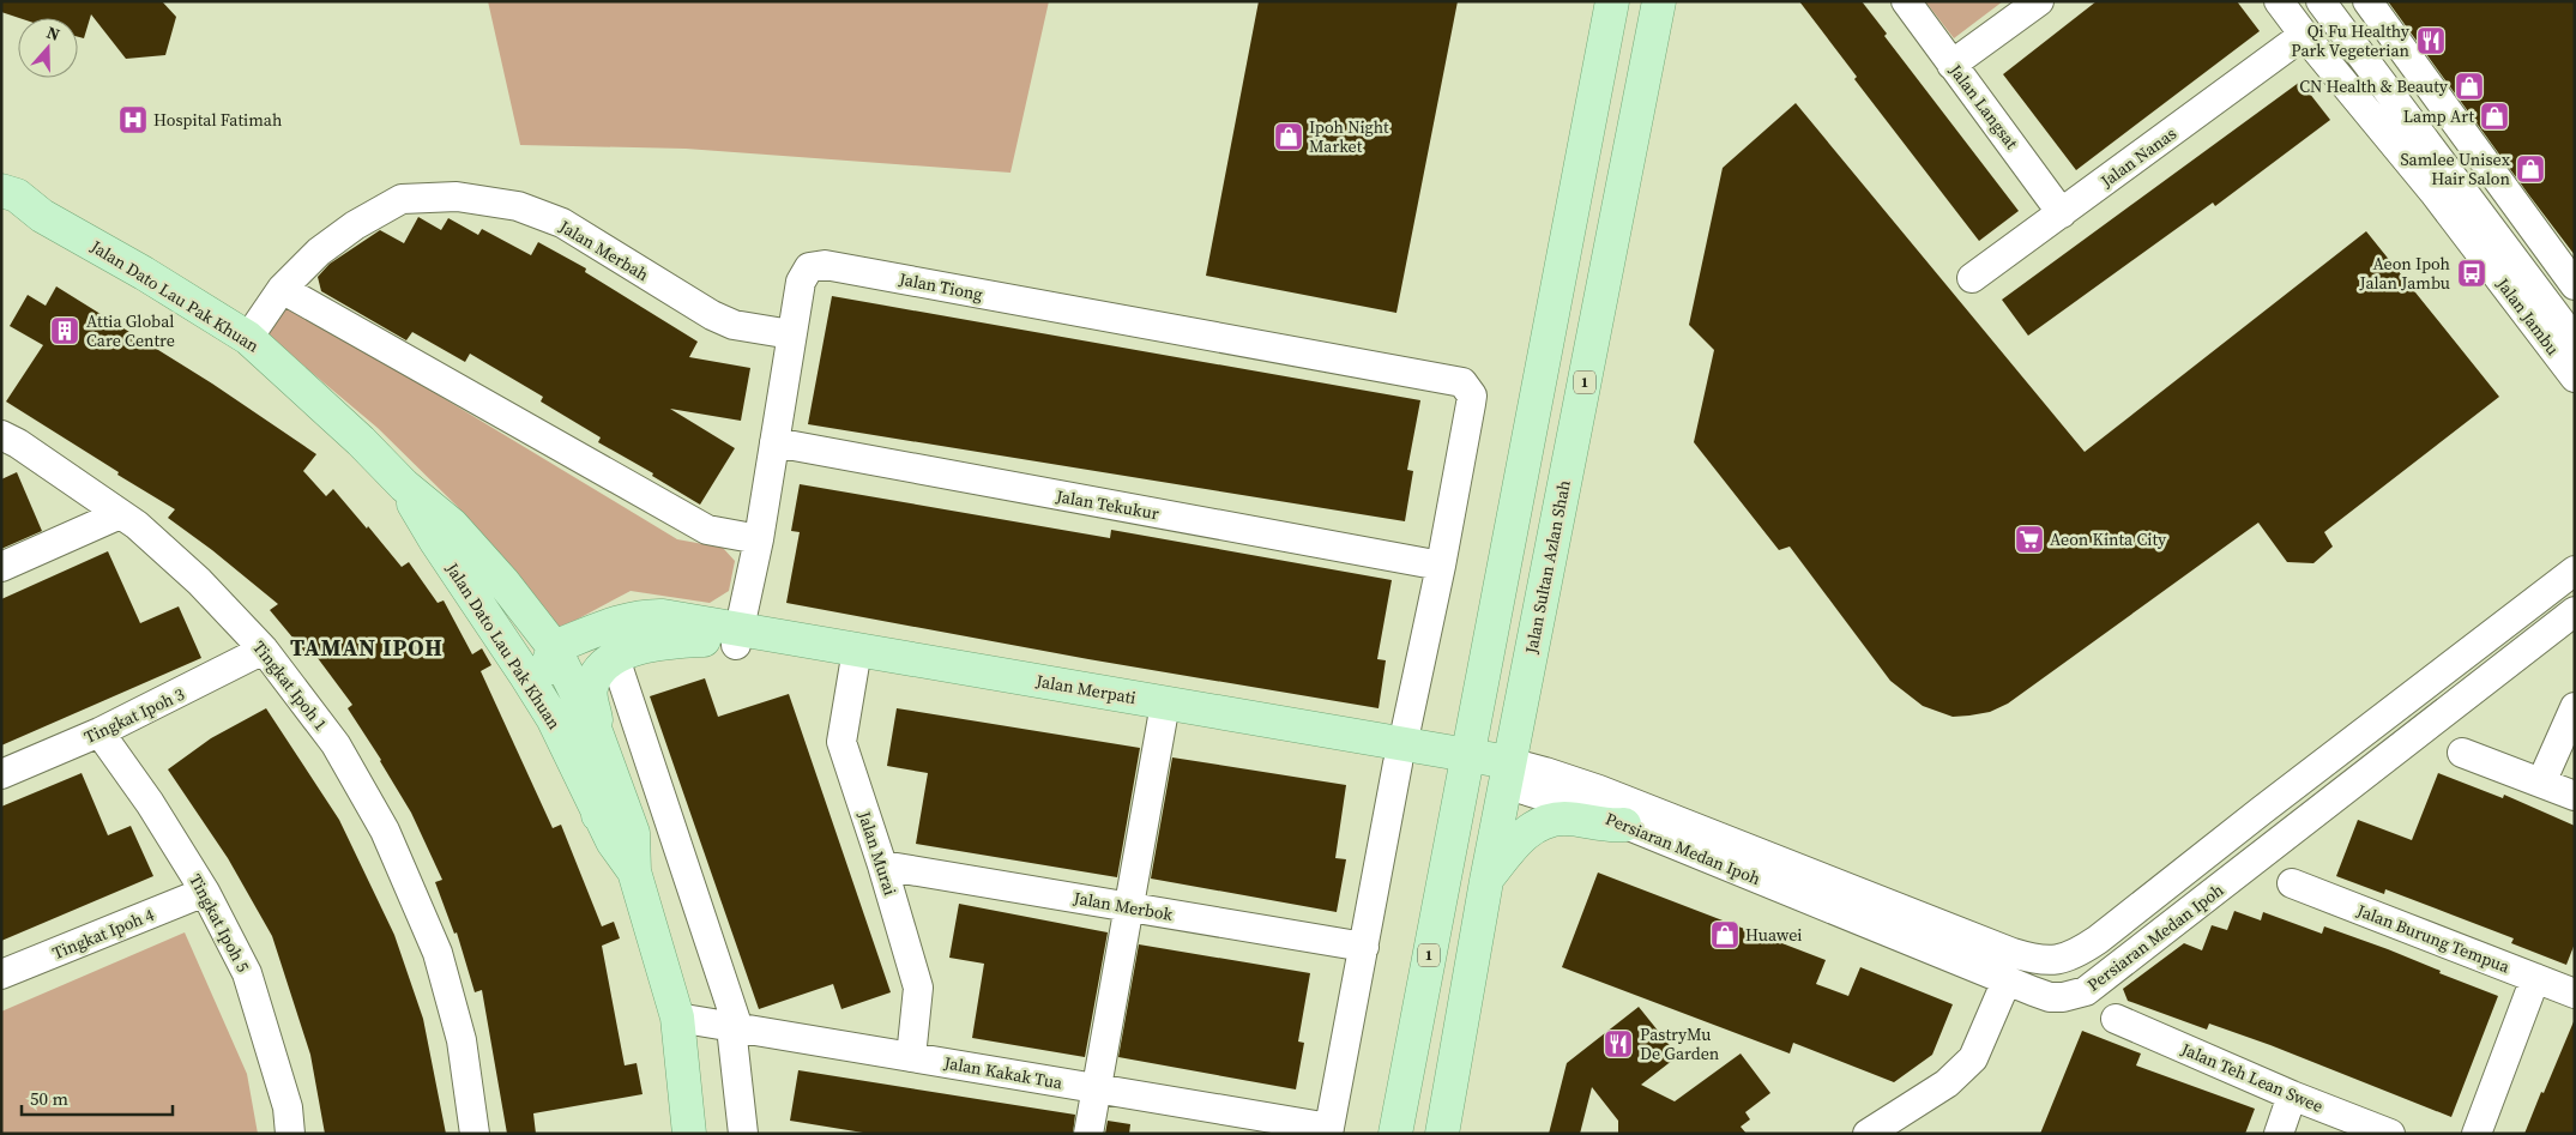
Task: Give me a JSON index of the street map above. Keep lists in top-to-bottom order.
{
  "streets": {
    "main road": [
      "Jalan Dato Lau Pak Khuan",
      "1",
      "Jalan Sultan Azlan Shah",
      "Jalan Merpati"
    ],
    "street": [
      "Jalan Langsat",
      "Jalan Nanas",
      "Jalan Merbah",
      "Jalan Tiong",
      "Jalan Jambu",
      "Jalan Tekukur",
      "Tingkat Ipoh 1",
      "Tingkat Ipoh 3",
      "Persiaran Medan Ipoh",
      "Jalan Murai",
      "Jalan Merbok",
      "Tingkat Ipoh 5",
      "Tingkat Ipoh 4",
      "Jalan Burung Tempua",
      "Jalan Kakak Tua",
      "Jalan Teh Lean Swee"
    ]
  },
  "crossings": [
    ["Jalan Langsat", "Jalan Nanas"],
    ["Jalan Nanas", "Jalan Jambu"],
    ["Jalan Merbah", "Jalan Tiong"],
    ["Jalan Merbah", "Jalan Dato Lau Pak Khuan"],
    ["Jalan Tiong", "Jalan Tekukur"],
    ["Jalan Tiong", "Jalan Merpati"],
    ["Jalan Dato Lau Pak Khuan", "Jalan Merpati"],
    ["Jalan Dato Lau Pak Khuan", "Jalan Kakak Tua"],
    ["1", "Jalan Merpati"],
    ["Jalan Sultan Azlan Shah", "Jalan Merpati"],
    ["Jalan Sultan Azlan Shah", "Persiaran Medan Ipoh"],
    ["Tingkat Ipoh 1", "Tingkat Ipoh 3"],
    ["Jalan Merpati", "Persiaran Medan Ipoh"],
    ["Jalan Merpati", "Jalan Murai"],
    ["Tingkat Ipoh 3", "Tingkat Ipoh 5"],
    ["Jalan Murai", "Jalan Merbok"],
    ["Jalan Murai", "Jalan Kakak Tua"],
    ["Tingkat Ipoh 5", "Tingkat Ipoh 4"]
  ],
  "districts": ["TAMAN IPOH"],
  "places": {
    "restaurant": ["Qi Fu Healthy Park Vegeterian", "PastryMu De Garden"],
    "shop": [
      "CN Health & Beauty",
      "Lamp Art",
      "Ipoh Night Market",
      "Samlee Unisex Hair Salon",
      "Huawei"
    ],
    "hospital": ["Hospital Fatimah"],
    "bus stop": ["Aeon Ipoh Jalan Jambu"],
    "building": ["Attia Global Care Centre"],
    "supermarket": ["Aeon Kinta City"]
  },
  "scale_bar": "50 m",
  "north": "top"
}
